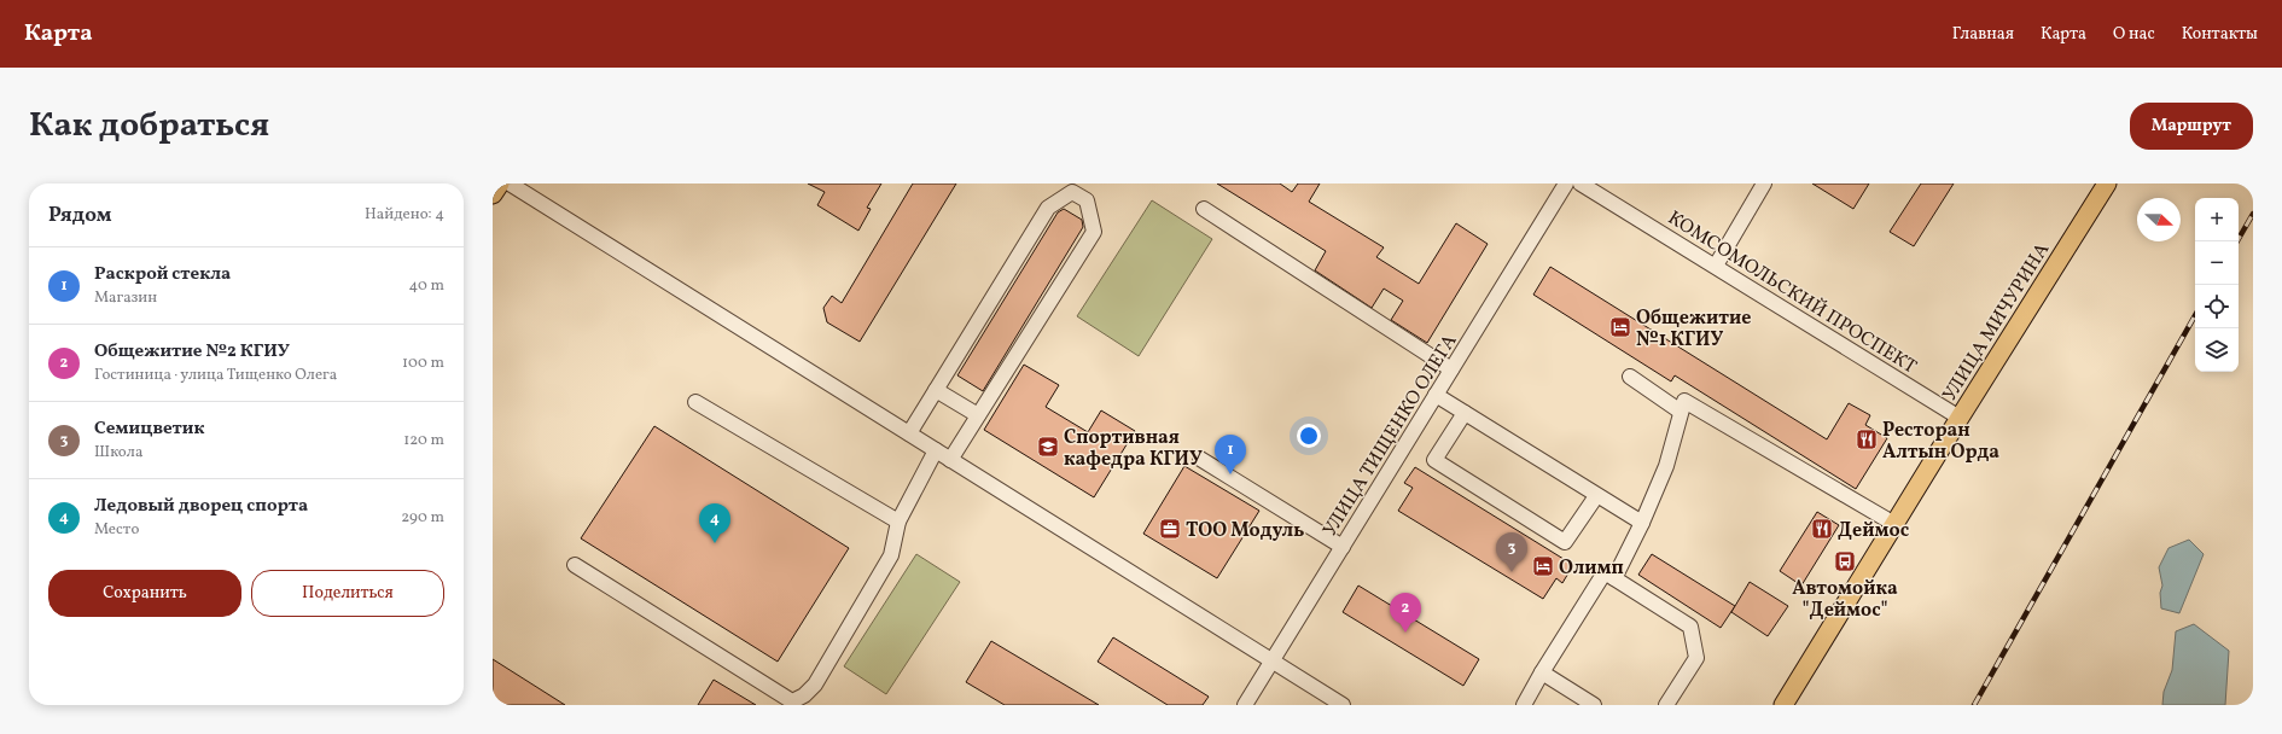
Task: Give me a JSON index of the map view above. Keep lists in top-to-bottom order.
{
  "streets": {
    "main road": ["УЛИЦА МИЧУРИНА"],
    "street": ["КОМСОМОЛЬСКИЙ ПРОСПЕКТ", "УЛИЦА ТИЩЕНКО ОЛЕГА"]
  },
  "crossings": [
    ["КОМСОМОЛЬСКИЙ ПРОСПЕКТ", "УЛИЦА МИЧУРИНА"]
  ],
  "places": {
    "hotel": ["Общежитие №1 КГИУ", "Олимп"],
    "restaurant": ["Ресторан Алтын Орда", "Деймос"],
    "school or university": ["Спортивная кафедра КГИУ"],
    "office": ["ТОО Модуль"],
    "bus stop": ["Автомойка \"Деймос\""]
  },
  "north": "right",
  "page": {
    "header": "Карта",
    "nav": [
      "Главная",
      "Карта",
      "О нас",
      "Контакты"
    ],
    "title": "Как добраться",
    "buttons": [
      "Маршрут",
      ["Сохранить", "Поделиться"]
    ],
    "heading": ["Рядом", "Найдено: 4"],
    "map_buttons": ["+", "−"],
    "list": [
      {
        "mark": "1",
        "name": "Раскрой стекла",
        "note": "Магазин",
        "value": "40 m"
      },
      {
        "mark": "2",
        "name": "Общежитие №2 КГИУ",
        "note": "Гостиница · улица Тищенко Олега",
        "value": "100 m"
      },
      {
        "mark": "3",
        "name": "Семицветик",
        "note": "Школа",
        "value": "120 m"
      },
      {
        "mark": "4",
        "name": "Ледовый дворец спорта",
        "note": "Место",
        "value": "290 m"
      }
    ],
    "pins": [
      "1",
      "4",
      "3",
      "2"
    ]
  }
}
